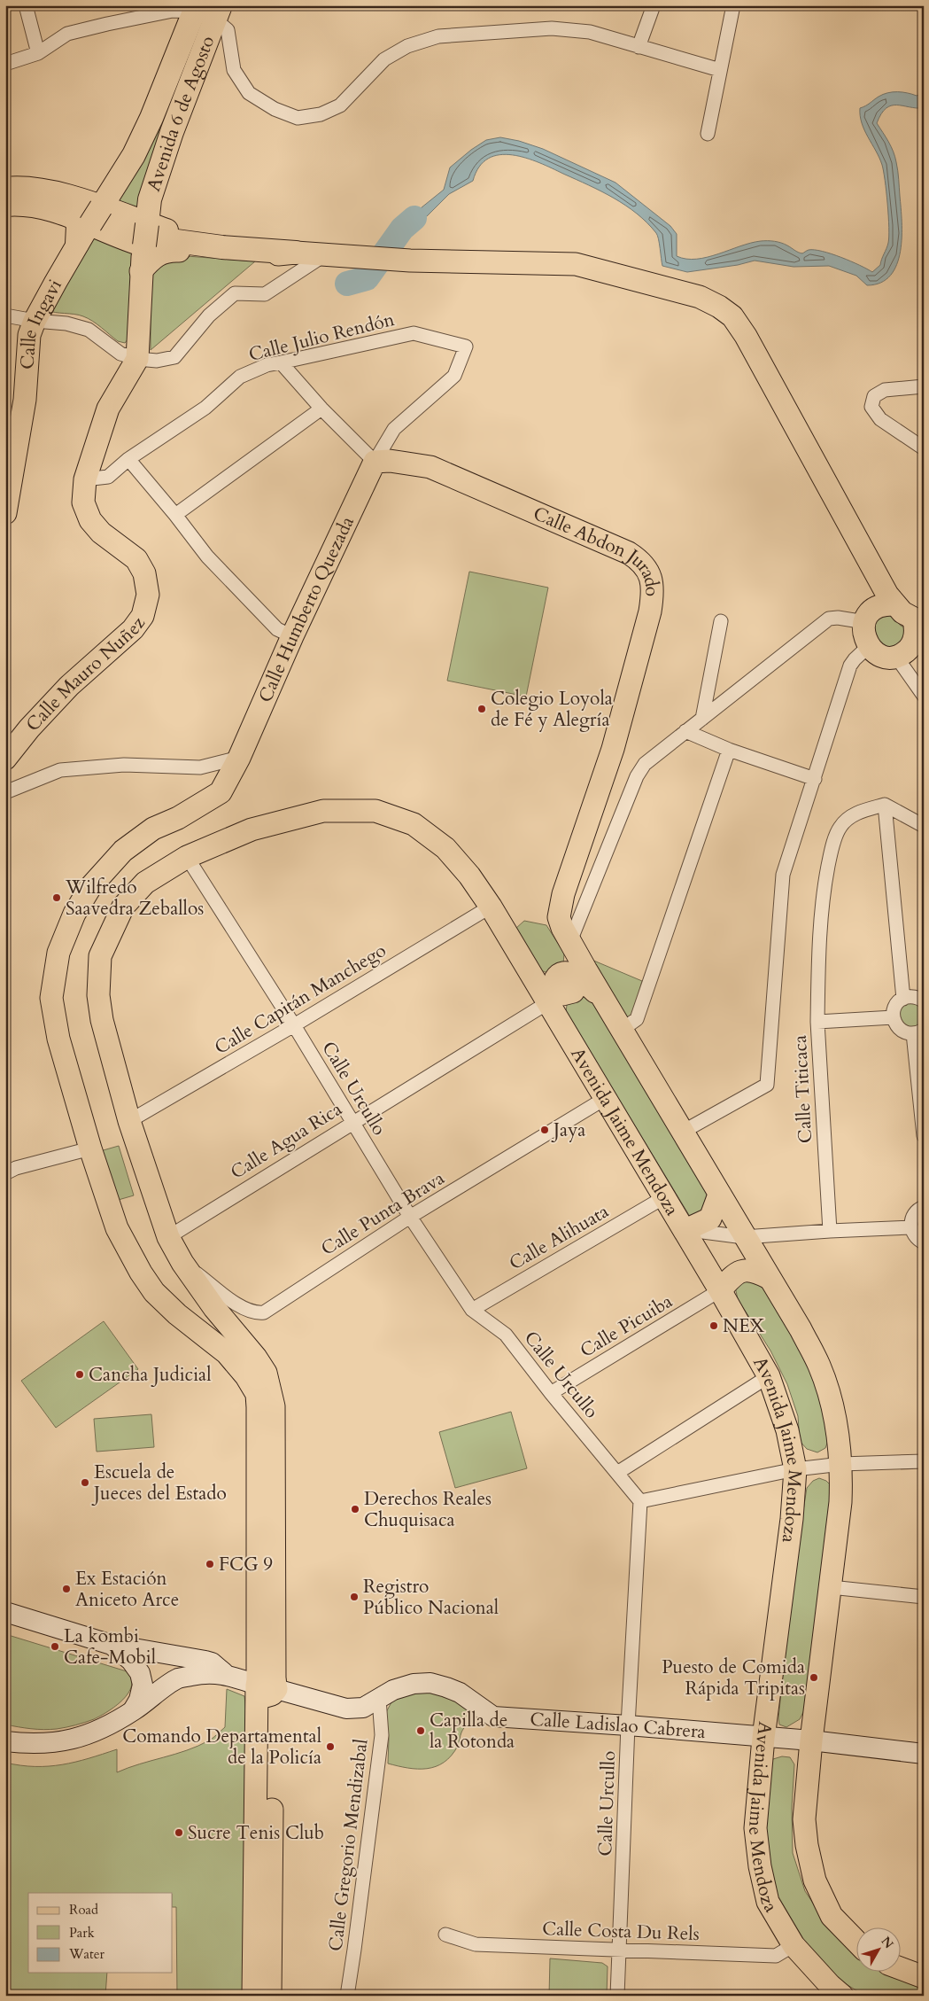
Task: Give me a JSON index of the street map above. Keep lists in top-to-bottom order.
{
  "streets": {
    "highway": ["Avenida 6 de Agosto"],
    "main road": [
      "Calle Ingavi",
      "Calle Abdon Jurado",
      "Calle Humberto Quezada",
      "Calle Mauro Nuñez",
      "Avenida Jaime Mendoza",
      "Calle Ladislao Cabrera"
    ],
    "street": [
      "Calle Julio Rendón",
      "Calle Capitán Manchego",
      "Calle Urcullo",
      "Calle Titicaca",
      "Calle Agua Rica",
      "Calle Punta Brava",
      "Calle Alihuata",
      "Calle Picuiba",
      "Calle Gregorio Mendizabal",
      "Calle Costa Du Rels"
    ]
  },
  "crossings": [
    ["Avenida 6 de Agosto", "Calle Mauro Nuñez"],
    ["Calle Julio Rendón", "Calle Abdon Jurado"],
    ["Calle Julio Rendón", "Calle Humberto Quezada"],
    ["Calle Julio Rendón", "Calle Mauro Nuñez"],
    ["Calle Abdon Jurado", "Calle Humberto Quezada"],
    ["Calle Abdon Jurado", "Avenida Jaime Mendoza"],
    ["Calle Abdon Jurado", "Calle Agua Rica"],
    ["Calle Humberto Quezada", "Avenida Jaime Mendoza"],
    ["Calle Capitán Manchego", "Calle Urcullo"],
    ["Calle Capitán Manchego", "Avenida Jaime Mendoza"],
    ["Calle Urcullo", "Avenida Jaime Mendoza"],
    ["Calle Urcullo", "Calle Agua Rica"],
    ["Calle Urcullo", "Calle Punta Brava"],
    ["Calle Urcullo", "Calle Alihuata"],
    ["Calle Urcullo", "Calle Picuiba"],
    ["Calle Urcullo", "Calle Ladislao Cabrera"],
    ["Calle Urcullo", "Calle Costa Du Rels"],
    ["Avenida Jaime Mendoza", "Calle Agua Rica"],
    ["Avenida Jaime Mendoza", "Calle Punta Brava"],
    ["Avenida Jaime Mendoza", "Calle Alihuata"],
    ["Avenida Jaime Mendoza", "Calle Picuiba"],
    ["Avenida Jaime Mendoza", "Calle Ladislao Cabrera"],
    ["Avenida Jaime Mendoza", "Calle Costa Du Rels"],
    ["Calle Ladislao Cabrera", "Calle Gregorio Mendizabal"]
  ],
  "places": [
    "Colegio Loyola de Fé y Alegría",
    "Wilfredo Saavedra Zeballos",
    "Jaya",
    "NEX",
    "Cancha Judicial",
    "Escuela de Jueces del Estado",
    "Derechos Reales Chuquisaca",
    "FCG 9",
    "Ex Estación Aniceto Arce",
    "Registro Público Nacional",
    "La kombi Cafe-Mobil",
    "Puesto de Comida Rápida Tripitas",
    "Capilla de la Rotonda",
    "Comando Departamental de la Policía",
    "Sucre Tenis Club"
  ],
  "legend": ["Road", "Park", "Water"],
  "north": "top right"
}
